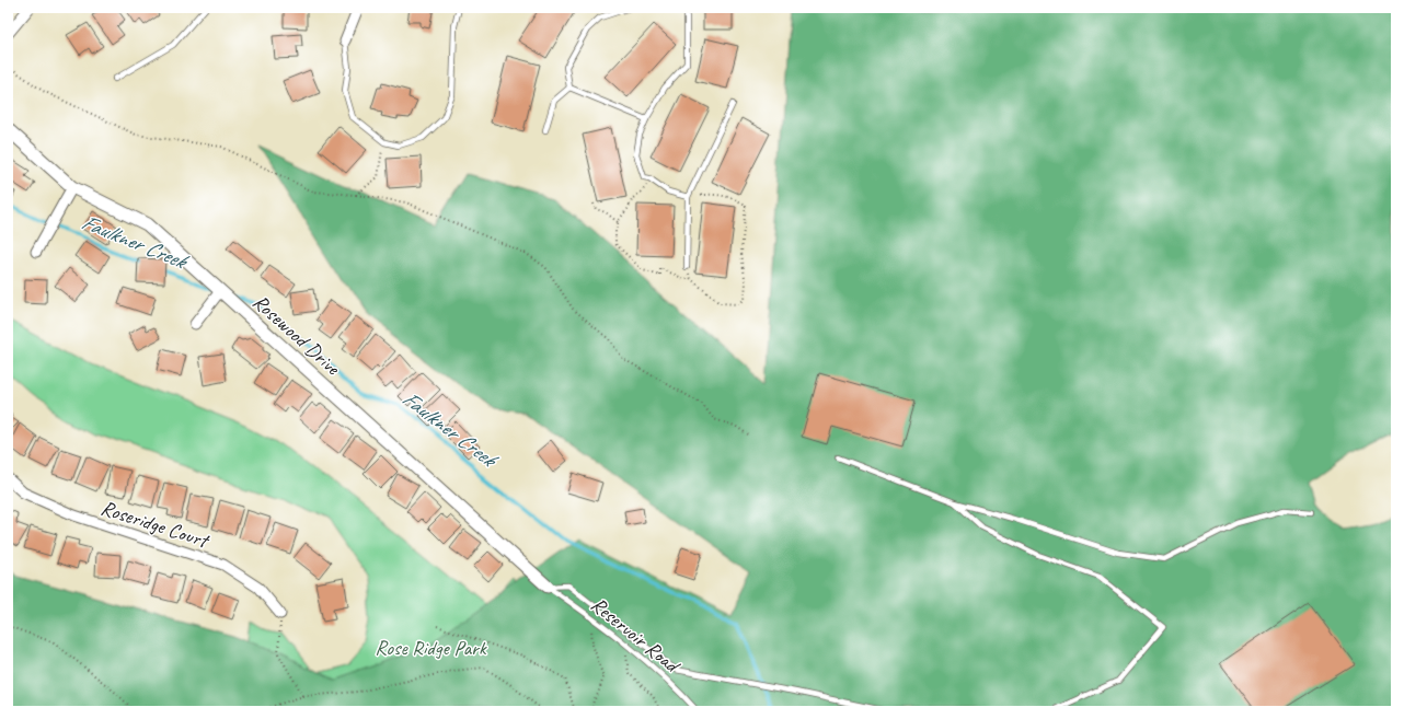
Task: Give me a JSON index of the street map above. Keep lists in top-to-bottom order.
{
  "streets": {
    "street": ["Rosewood Drive", "Roseridge Court"],
    "lane": ["Reservoir Road"]
  },
  "crossings": [
    ["Rosewood Drive", "Reservoir Road"]
  ],
  "water": ["Faulkner Creek"],
  "parks": ["Rose Ridge Park"]
}
